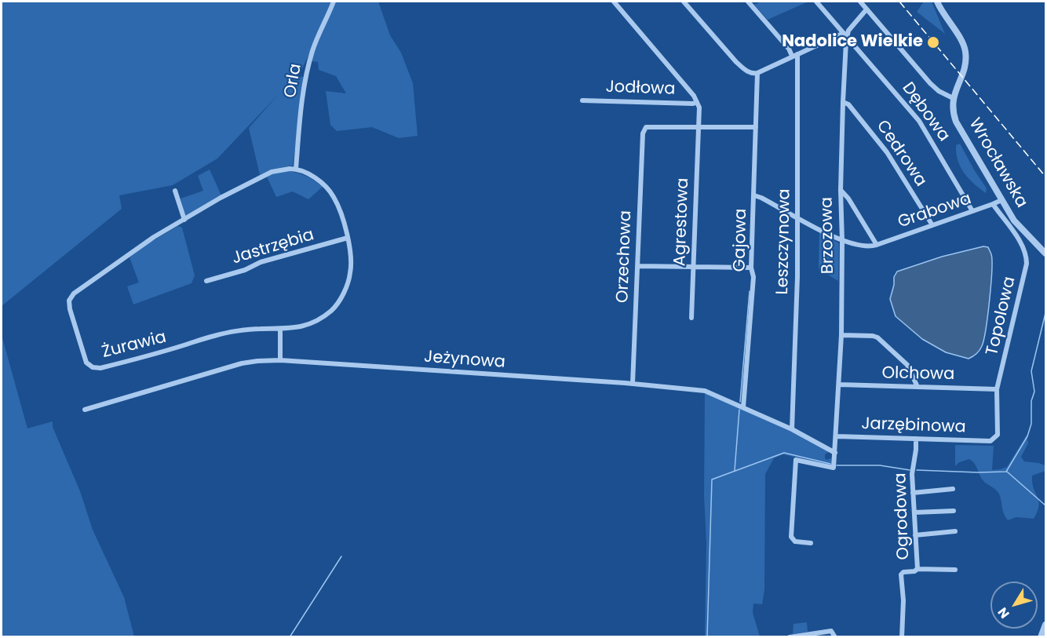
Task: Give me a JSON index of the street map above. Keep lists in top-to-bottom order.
{
  "streets": {
    "street": [
      "Orla",
      "Jodłowa",
      "Dębowa",
      "Cedrowa",
      "Wrocławska",
      "Grabowa",
      "Agrestowa",
      "Brzozowa",
      "Gajowa",
      "Leszczynowa",
      "Jastrzębia",
      "Orzechowa",
      "Topolowa",
      "Żurawia",
      "Jeżynowa",
      "Olchowa",
      "Jarzębinowa",
      "Ogrodowa"
    ]
  },
  "crossings": [
    ["Orla", "Żurawia"],
    ["Jodłowa", "Agrestowa"],
    ["Dębowa", "Grabowa"],
    ["Dębowa", "Brzozowa"],
    ["Cedrowa", "Grabowa"],
    ["Cedrowa", "Brzozowa"],
    ["Wrocławska", "Grabowa"],
    ["Grabowa", "Brzozowa"],
    ["Grabowa", "Gajowa"],
    ["Grabowa", "Leszczynowa"],
    ["Grabowa", "Topolowa"],
    ["Agrestowa", "Orzechowa"],
    ["Brzozowa", "Jeżynowa"],
    ["Brzozowa", "Olchowa"],
    ["Brzozowa", "Jarzębinowa"],
    ["Gajowa", "Jeżynowa"],
    ["Leszczynowa", "Jeżynowa"],
    ["Jastrzębia", "Żurawia"],
    ["Orzechowa", "Jeżynowa"],
    ["Topolowa", "Olchowa"],
    ["Topolowa", "Jarzębinowa"],
    ["Jarzębinowa", "Ogrodowa"]
  ],
  "places": ["Nadolice Wielkie"],
  "north": "bottom left"
}
